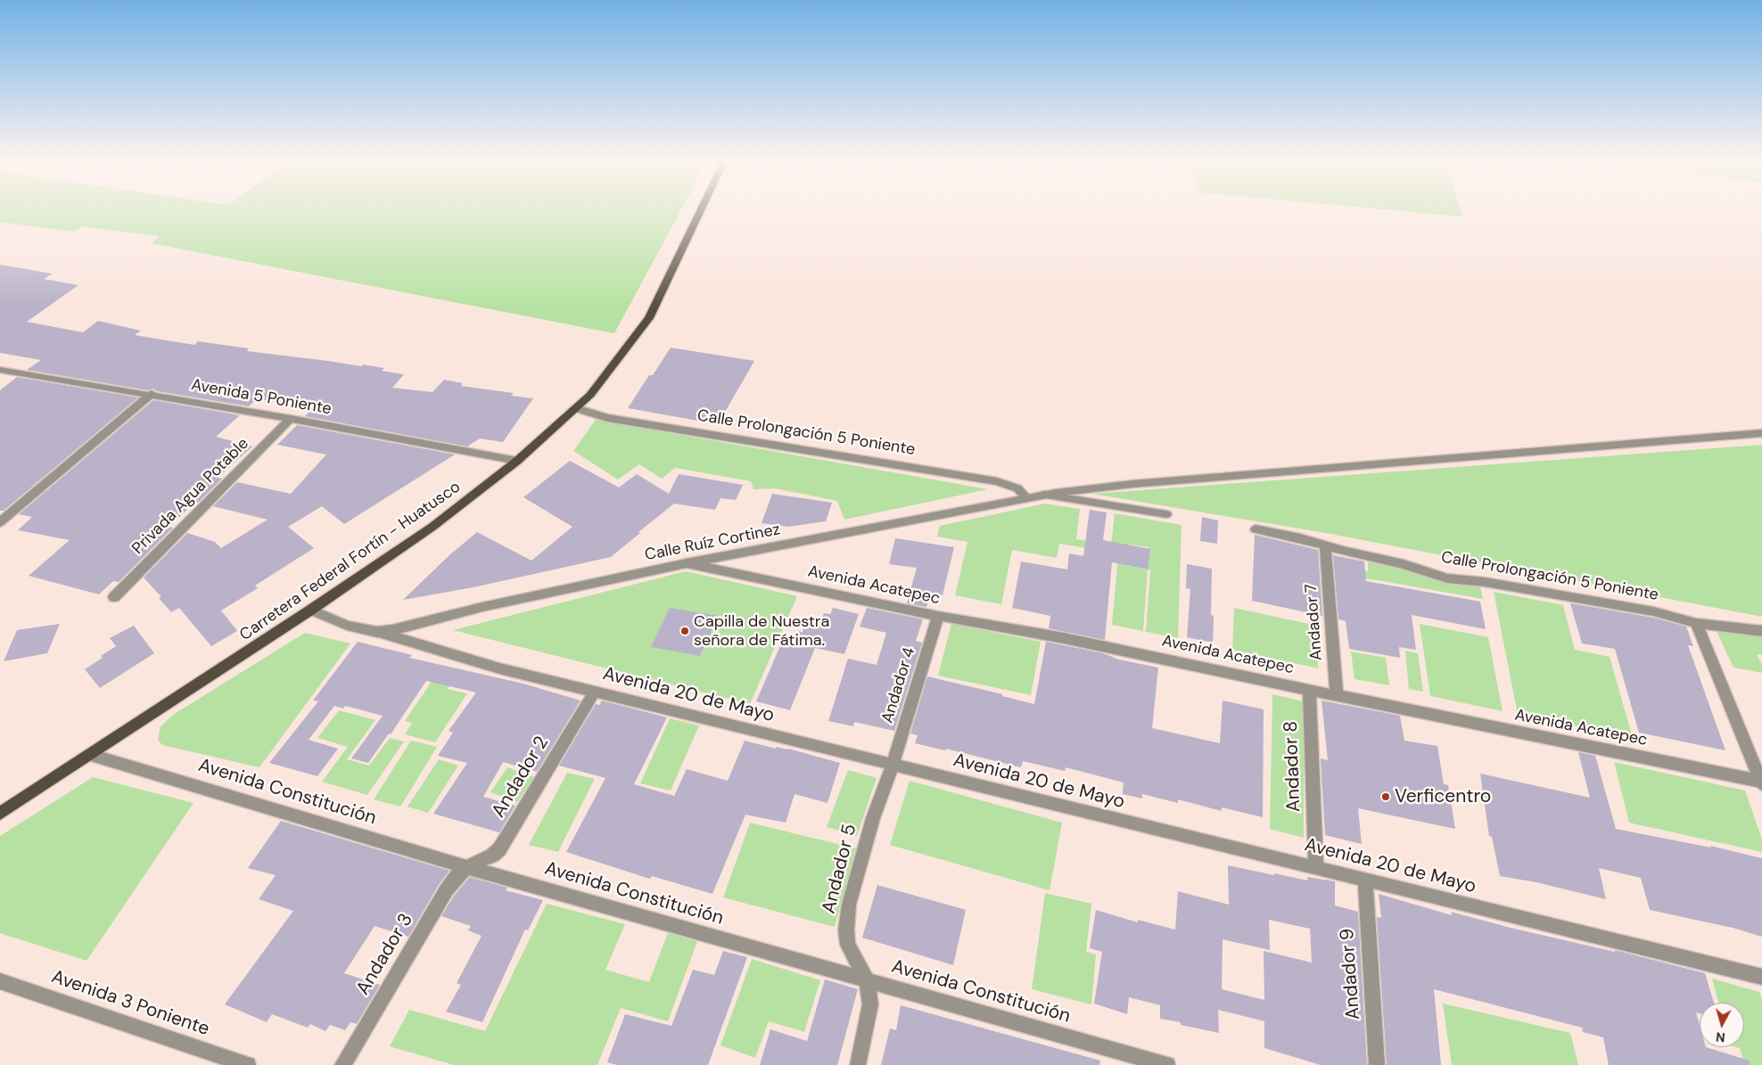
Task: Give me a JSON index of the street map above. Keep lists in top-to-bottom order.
{
  "streets": {
    "main road": ["Carretera Federal Fortín - Huatusco"],
    "street": [
      "Avenida 5 Poniente",
      "Calle Prolongación 5 Poniente",
      "Privada Agua Potable",
      "Calle Ruíz Cortinez",
      "Avenida Acatepec",
      "Andador 7",
      "Andador 4",
      "Avenida 20 de Mayo",
      "Andador 8",
      "Andador 2",
      "Avenida Constitución",
      "Andador 5",
      "Andador 3",
      "Andador 9",
      "Avenida 3 Poniente"
    ]
  },
  "crossings": [
    ["Avenida 5 Poniente", "Privada Agua Potable"],
    ["Avenida 5 Poniente", "Carretera Federal Fortín - Huatusco"],
    ["Calle Prolongación 5 Poniente", "Calle Ruíz Cortinez"],
    ["Calle Prolongación 5 Poniente", "Carretera Federal Fortín - Huatusco"],
    ["Calle Prolongación 5 Poniente", "Andador 7"],
    ["Calle Ruíz Cortinez", "Avenida Acatepec"],
    ["Calle Ruíz Cortinez", "Avenida 20 de Mayo"],
    ["Carretera Federal Fortín - Huatusco", "Avenida 20 de Mayo"],
    ["Carretera Federal Fortín - Huatusco", "Avenida Constitución"],
    ["Avenida Acatepec", "Andador 7"],
    ["Avenida Acatepec", "Andador 4"],
    ["Avenida Acatepec", "Andador 8"],
    ["Andador 4", "Avenida 20 de Mayo"],
    ["Andador 4", "Andador 5"],
    ["Avenida 20 de Mayo", "Andador 8"],
    ["Avenida 20 de Mayo", "Andador 2"],
    ["Avenida 20 de Mayo", "Andador 5"],
    ["Avenida 20 de Mayo", "Andador 9"],
    ["Andador 2", "Avenida Constitución"],
    ["Andador 2", "Andador 3"],
    ["Avenida Constitución", "Andador 5"],
    ["Avenida Constitución", "Andador 3"]
  ],
  "places": ["Capilla de Nuestra señora de Fátima.", "Verficentro"],
  "north": "bottom"
}
